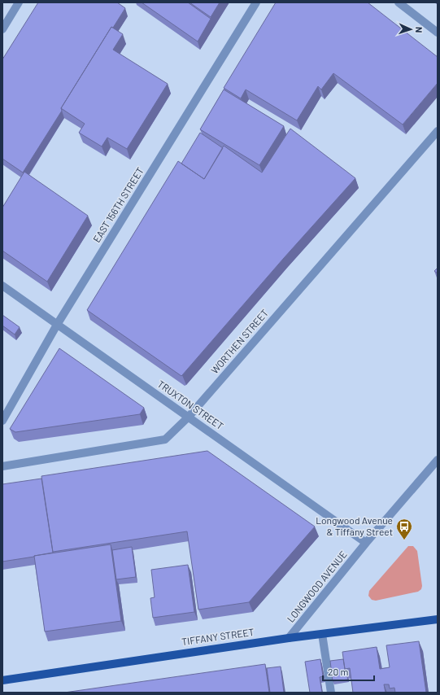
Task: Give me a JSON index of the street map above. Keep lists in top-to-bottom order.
{
  "streets": {
    "main road": ["TIFFANY STREET"],
    "street": [
      "EAST 156TH STREET",
      "WORTHEN STREET",
      "TRUXTON STREET",
      "LONGWOOD AVENUE"
    ]
  },
  "crossings": [
    ["EAST 156TH STREET", "TRUXTON STREET"],
    ["WORTHEN STREET", "TRUXTON STREET"],
    ["TRUXTON STREET", "LONGWOOD AVENUE"],
    ["LONGWOOD AVENUE", "TIFFANY STREET"]
  ],
  "places": {
    "bus stop": ["Longwood Avenue & Tiffany Street"]
  },
  "scale_bar": "20 m",
  "north": "right"
}
